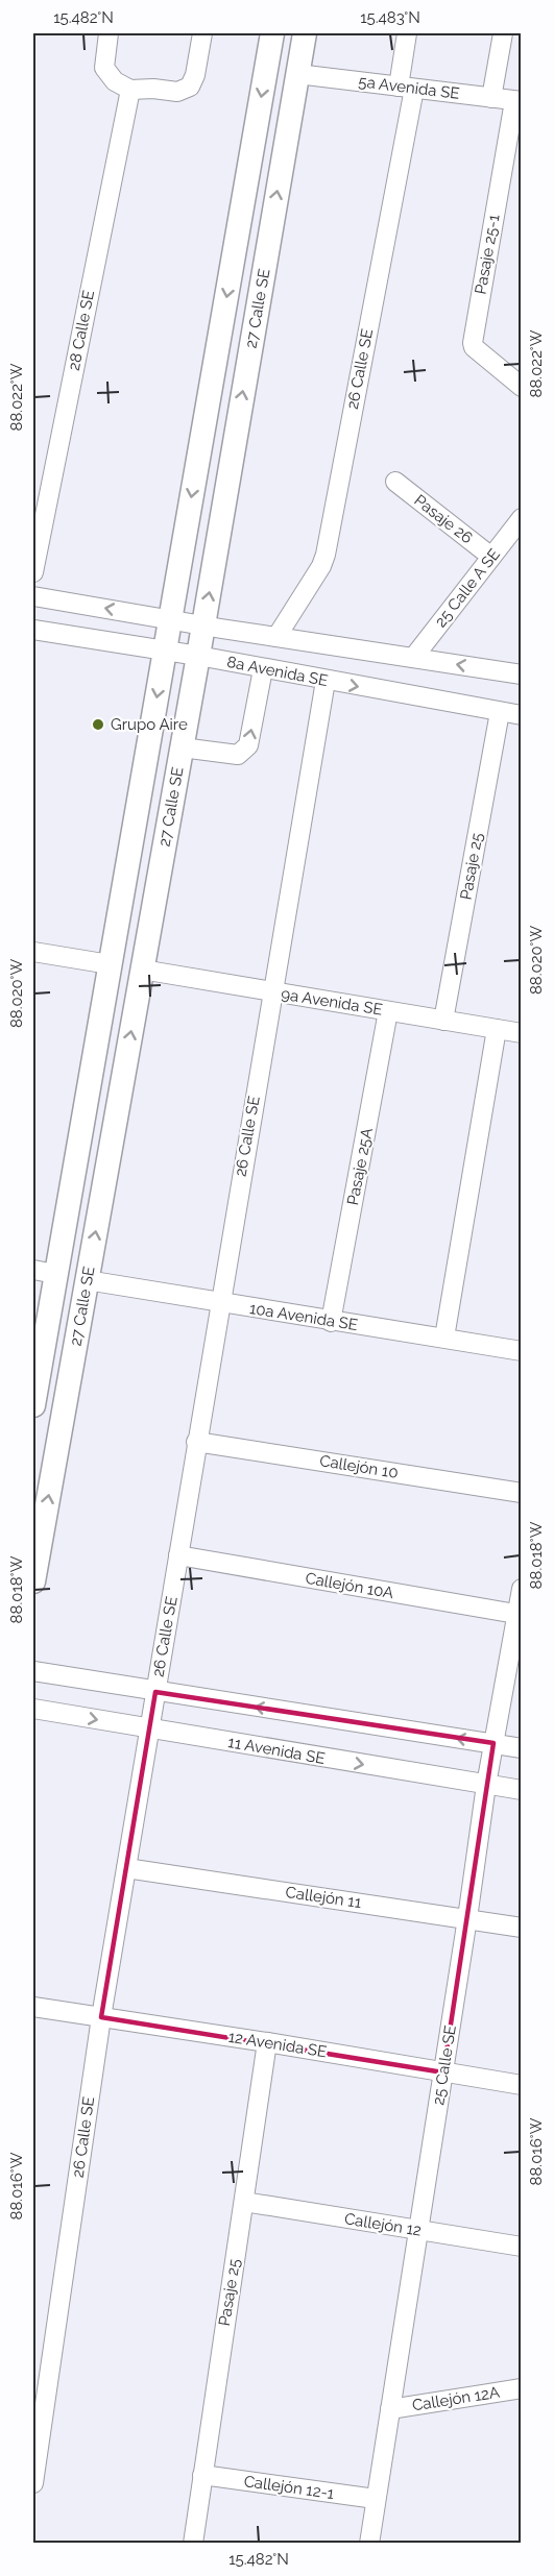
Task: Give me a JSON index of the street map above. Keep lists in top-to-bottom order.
{
  "streets": {
    "main road": ["27 Calle SE"],
    "street": [
      "5a Avenida SE",
      "Pasaje 25-1",
      "28 Calle SE",
      "26 Calle SE",
      "Pasaje 26",
      "25 Calle A SE",
      "8a Avenida SE",
      "Pasaje 25",
      "9a Avenida SE",
      "Pasaje 25A",
      "10a Avenida SE",
      "Callejón 10",
      "Callejón 10A",
      "11 Avenida SE",
      "Callejón 11",
      "12 Avenida SE",
      "25 Calle SE",
      "Callejón 12",
      "Callejón 12A",
      "Callejón 12-1"
    ]
  },
  "crossings": [
    ["5a Avenida SE", "Pasaje 25-1"],
    ["5a Avenida SE", "27 Calle SE"],
    ["5a Avenida SE", "26 Calle SE"],
    ["27 Calle SE", "8a Avenida SE"],
    ["27 Calle SE", "9a Avenida SE"],
    ["27 Calle SE", "10a Avenida SE"],
    ["26 Calle SE", "8a Avenida SE"],
    ["26 Calle SE", "9a Avenida SE"],
    ["26 Calle SE", "10a Avenida SE"],
    ["26 Calle SE", "Callejón 10"],
    ["26 Calle SE", "Callejón 10A"],
    ["26 Calle SE", "11 Avenida SE"],
    ["26 Calle SE", "Callejón 11"],
    ["26 Calle SE", "12 Avenida SE"],
    ["Pasaje 26", "25 Calle A SE"],
    ["25 Calle A SE", "8a Avenida SE"],
    ["8a Avenida SE", "Pasaje 25"],
    ["Pasaje 25", "9a Avenida SE"],
    ["Pasaje 25", "12 Avenida SE"],
    ["Pasaje 25", "Callejón 12"],
    ["Pasaje 25", "Callejón 12-1"],
    ["9a Avenida SE", "Pasaje 25A"],
    ["Pasaje 25A", "10a Avenida SE"],
    ["Callejón 10A", "25 Calle SE"],
    ["11 Avenida SE", "25 Calle SE"],
    ["Callejón 11", "25 Calle SE"],
    ["12 Avenida SE", "25 Calle SE"],
    ["25 Calle SE", "Callejón 12"],
    ["25 Calle SE", "Callejón 12A"],
    ["25 Calle SE", "Callejón 12-1"]
  ],
  "places": ["Grupo Aire"],
  "coordinates": [
    "15.482°N",
    "15.483°N",
    "88.022°W",
    "88.020°W",
    "88.018°W",
    "88.016°W"
  ]
}
